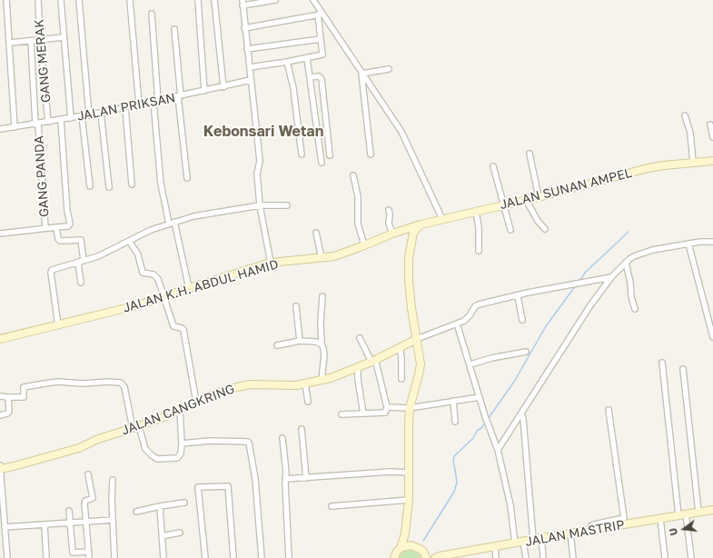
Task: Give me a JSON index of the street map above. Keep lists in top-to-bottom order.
{
  "streets": {
    "main road": [
      "JALAN SUNAN AMPEL",
      "JALAN K.H. ABDUL HAMID",
      "JALAN CANGKRING",
      "JALAN MASTRIP"
    ],
    "street": ["GANG MERAK", "JALAN PRIKSAN", "GANG PANDA"]
  },
  "crossings": [
    ["GANG MERAK", "JALAN PRIKSAN"],
    ["JALAN PRIKSAN", "GANG PANDA"],
    ["JALAN SUNAN AMPEL", "JALAN K.H. ABDUL HAMID"]
  ],
  "districts": ["Kebonsari Wetan"],
  "north": "left"
}
